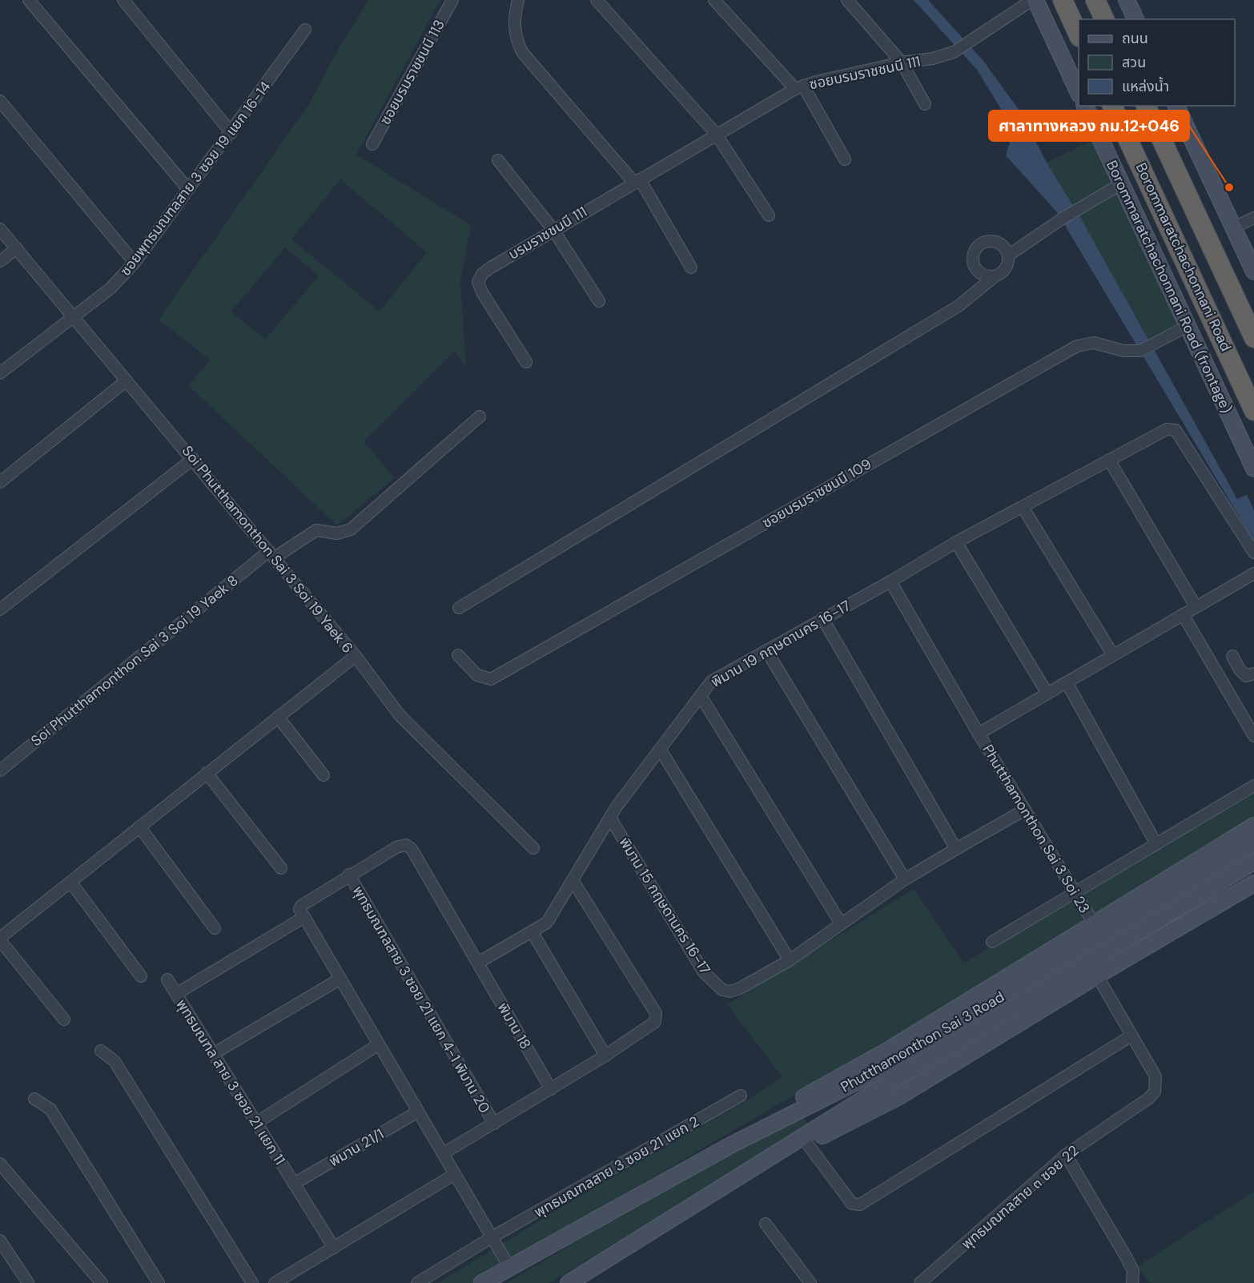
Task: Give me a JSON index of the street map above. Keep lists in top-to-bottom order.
{
  "streets": {
    "highway": ["Borommaratchachonnani Road"],
    "main road": ["Borommaratchachonnani Road (frontage)", "Phutthamonthon Sai 3 Road"],
    "street": [
      "ซอยบรมราชชนนี 113",
      "ซอยบรมราชชนนี 111",
      "ซอยพุทธมณฑลสาย 3 ซอย 19 แยก 16-14",
      "บรมราชชนนี 111",
      "ซอยบรมราชชนนี 109",
      "Soi Phutthamonthon Sai 3 Soi 19 Yaek 6",
      "พิมาน 19 กฤษดานคร 16-17",
      "Soi Phutthamonthon Sai 3 Soi 19 Yaek 8",
      "Phutthamonthon Sai 3 Soi 23",
      "พิมาน 15 กฤษดานคร 16-17",
      "พุทธมณฑลสาย 3 ซอย 21 แยก 4-1 พิมาน 20",
      "พิมาน 18",
      "พุทธมณฑล สาย 3 ซอย 21 แยก 11",
      "พิมาน 21/1",
      "พุทธมณฑลสาย 3 ซอย 21 แยก 2",
      "พุทธมณฑลสาย ๓ ซอย 22"
    ]
  },
  "crossings": [
    ["ซอยบรมราชชนนี 111", "บรมราชชนนี 111"],
    ["ซอยพุทธมณฑลสาย 3 ซอย 19 แยก 16-14", "Soi Phutthamonthon Sai 3 Soi 19 Yaek 6"],
    ["Borommaratchachonnani Road (frontage)", "ซอยบรมราชชนนี 109"],
    ["Soi Phutthamonthon Sai 3 Soi 19 Yaek 6", "Soi Phutthamonthon Sai 3 Soi 19 Yaek 8"],
    ["พิมาน 19 กฤษดานคร 16-17", "Phutthamonthon Sai 3 Soi 23"],
    ["พิมาน 19 กฤษดานคร 16-17", "พิมาน 15 กฤษดานคร 16-17"],
    ["พิมาน 19 กฤษดานคร 16-17", "พิมาน 18"],
    ["พุทธมณฑลสาย 3 ซอย 21 แยก 4-1 พิมาน 20", "พิมาน 18"],
    ["พุทธมณฑล สาย 3 ซอย 21 แยก 11", "พิมาน 21/1"]
  ],
  "places": ["ศาลาทางหลวง กม.12+046"],
  "legend": ["ถนน", "สวน", "แหล่งน้ำ"]
}
